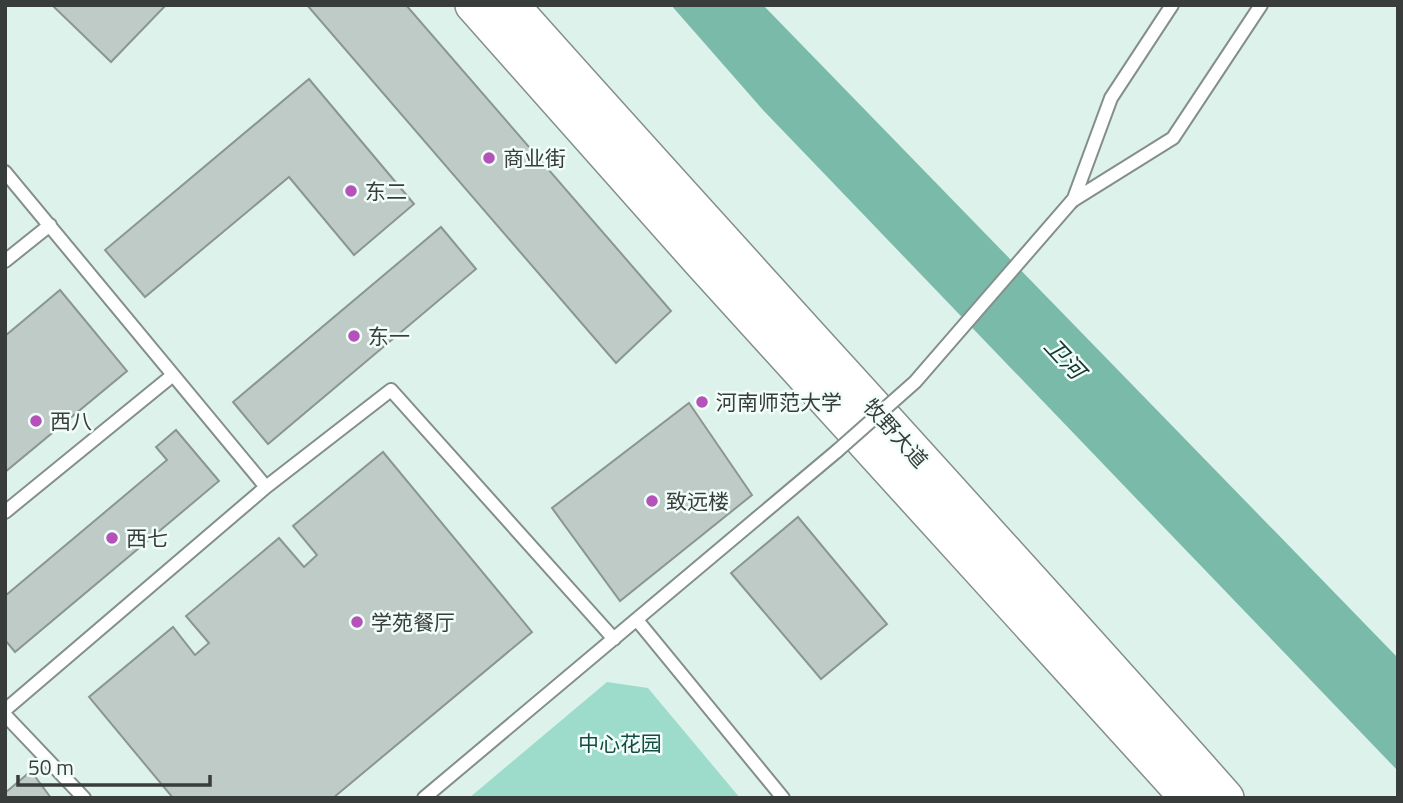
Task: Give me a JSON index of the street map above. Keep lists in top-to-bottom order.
{
  "streets": {
    "main road": ["牧野大道"]
  },
  "water": ["卫河"],
  "parks": ["中心花园"],
  "places": [
    "商业街",
    "东二",
    "东一",
    "河南师范大学",
    "西八",
    "致远楼",
    "西七",
    "学苑餐厅"
  ],
  "scale_bar": "50 m"
}
